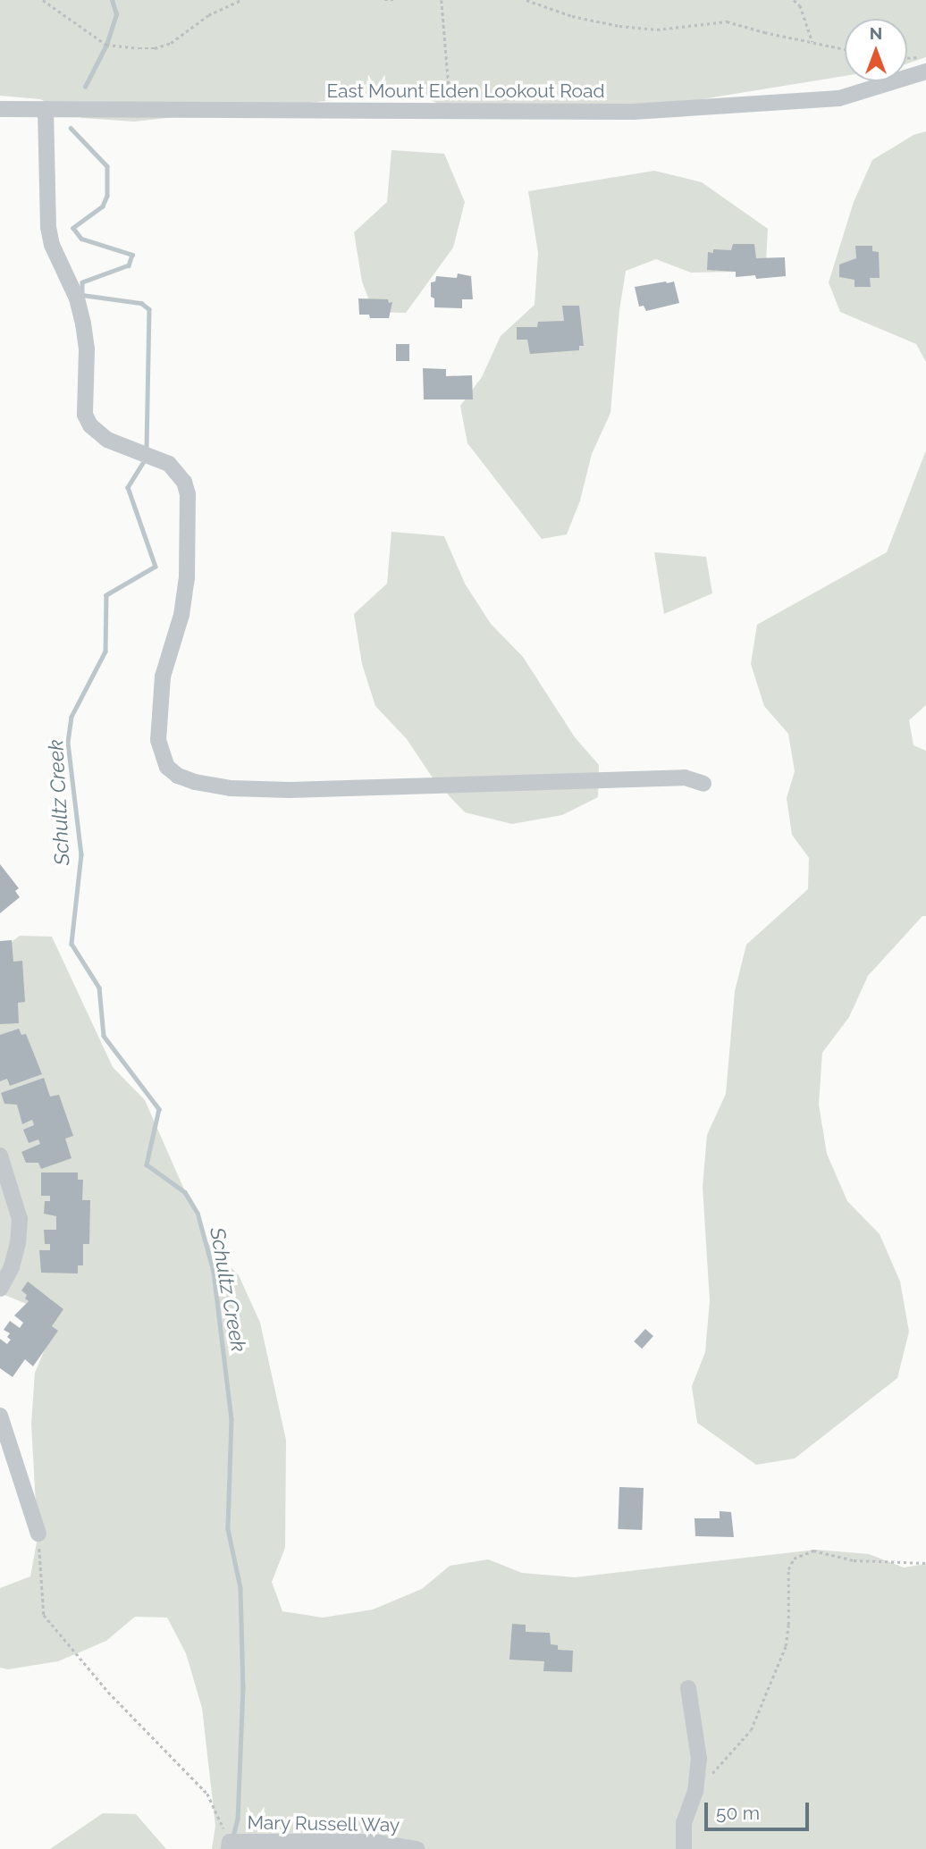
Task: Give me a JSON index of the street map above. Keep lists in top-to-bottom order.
{
  "streets": {
    "street": ["East Mount Elden Lookout Road", "Mary Russell Way"]
  },
  "water": ["Schultz Creek"],
  "scale_bar": "50 m",
  "north": "top"
}
